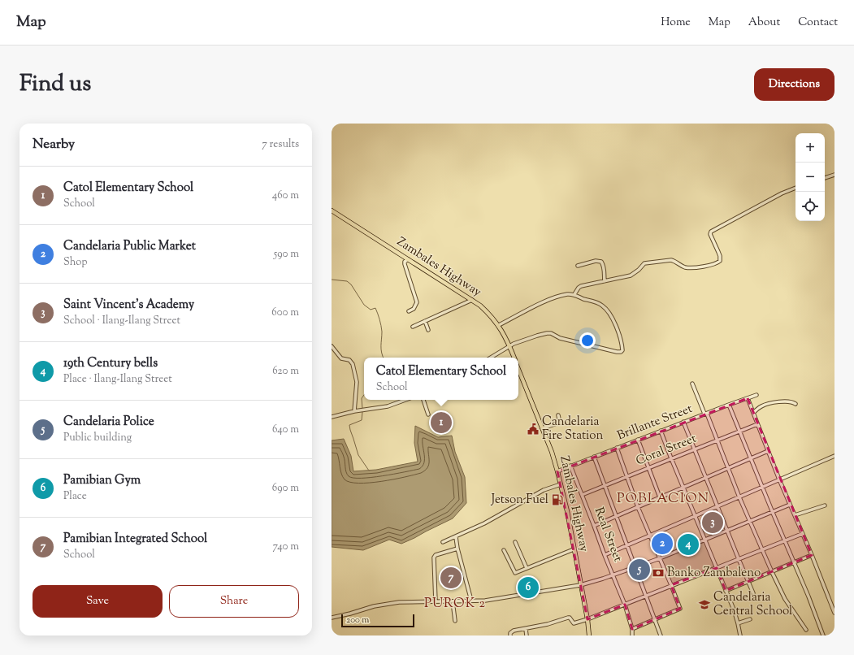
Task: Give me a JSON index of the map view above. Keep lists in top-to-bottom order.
{
  "streets": {
    "main road": ["Zambales Highway"],
    "street": ["Brillante Street", "Coral Street", "Real Street"]
  },
  "crossings": [
    ["Zambales Highway", "Brillante Street"],
    ["Brillante Street", "Real Street"],
    ["Coral Street", "Real Street"]
  ],
  "districts": ["POBLACION", "PUROK 2"],
  "places": {
    "public building": ["Candelaria Fire Station"],
    "fuel station": ["Jetson Fuel"],
    "bank": ["Banko Zambaleno"],
    "school or university": ["Candelaria Central School"]
  },
  "scale_bar": "200 m",
  "page": {
    "header": "Map",
    "nav": [
      "Home",
      "Map",
      "About",
      "Contact"
    ],
    "title": "Find us",
    "buttons": [
      "Directions",
      ["Save", "Share"]
    ],
    "heading": ["Nearby", "7 results"],
    "map_buttons": ["+", "−"],
    "list": [
      {
        "mark": "1",
        "name": "Catol Elementary School",
        "note": "School",
        "value": "460 m"
      },
      {
        "mark": "2",
        "name": "Candelaria Public Market",
        "note": "Shop",
        "value": "590 m"
      },
      {
        "mark": "3",
        "name": "Saint Vincent's Academy",
        "note": "School · Ilang-Ilang Street",
        "value": "600 m"
      },
      {
        "mark": "4",
        "name": "19th Century bells",
        "note": "Place · Ilang-Ilang Street",
        "value": "620 m"
      },
      {
        "mark": "5",
        "name": "Candelaria Police",
        "note": "Public building",
        "value": "640 m"
      },
      {
        "mark": "6",
        "name": "Pamibian Gym",
        "note": "Place",
        "value": "690 m"
      },
      {
        "mark": "7",
        "name": "Pamibian Integrated School",
        "note": "School",
        "value": "740 m"
      }
    ],
    "popup": ["Catol Elementary School", "School"],
    "pins": [
      "1",
      "3",
      "2",
      "4",
      "5",
      "7",
      "6"
    ],
    "scale": "200 m"
  }
}
